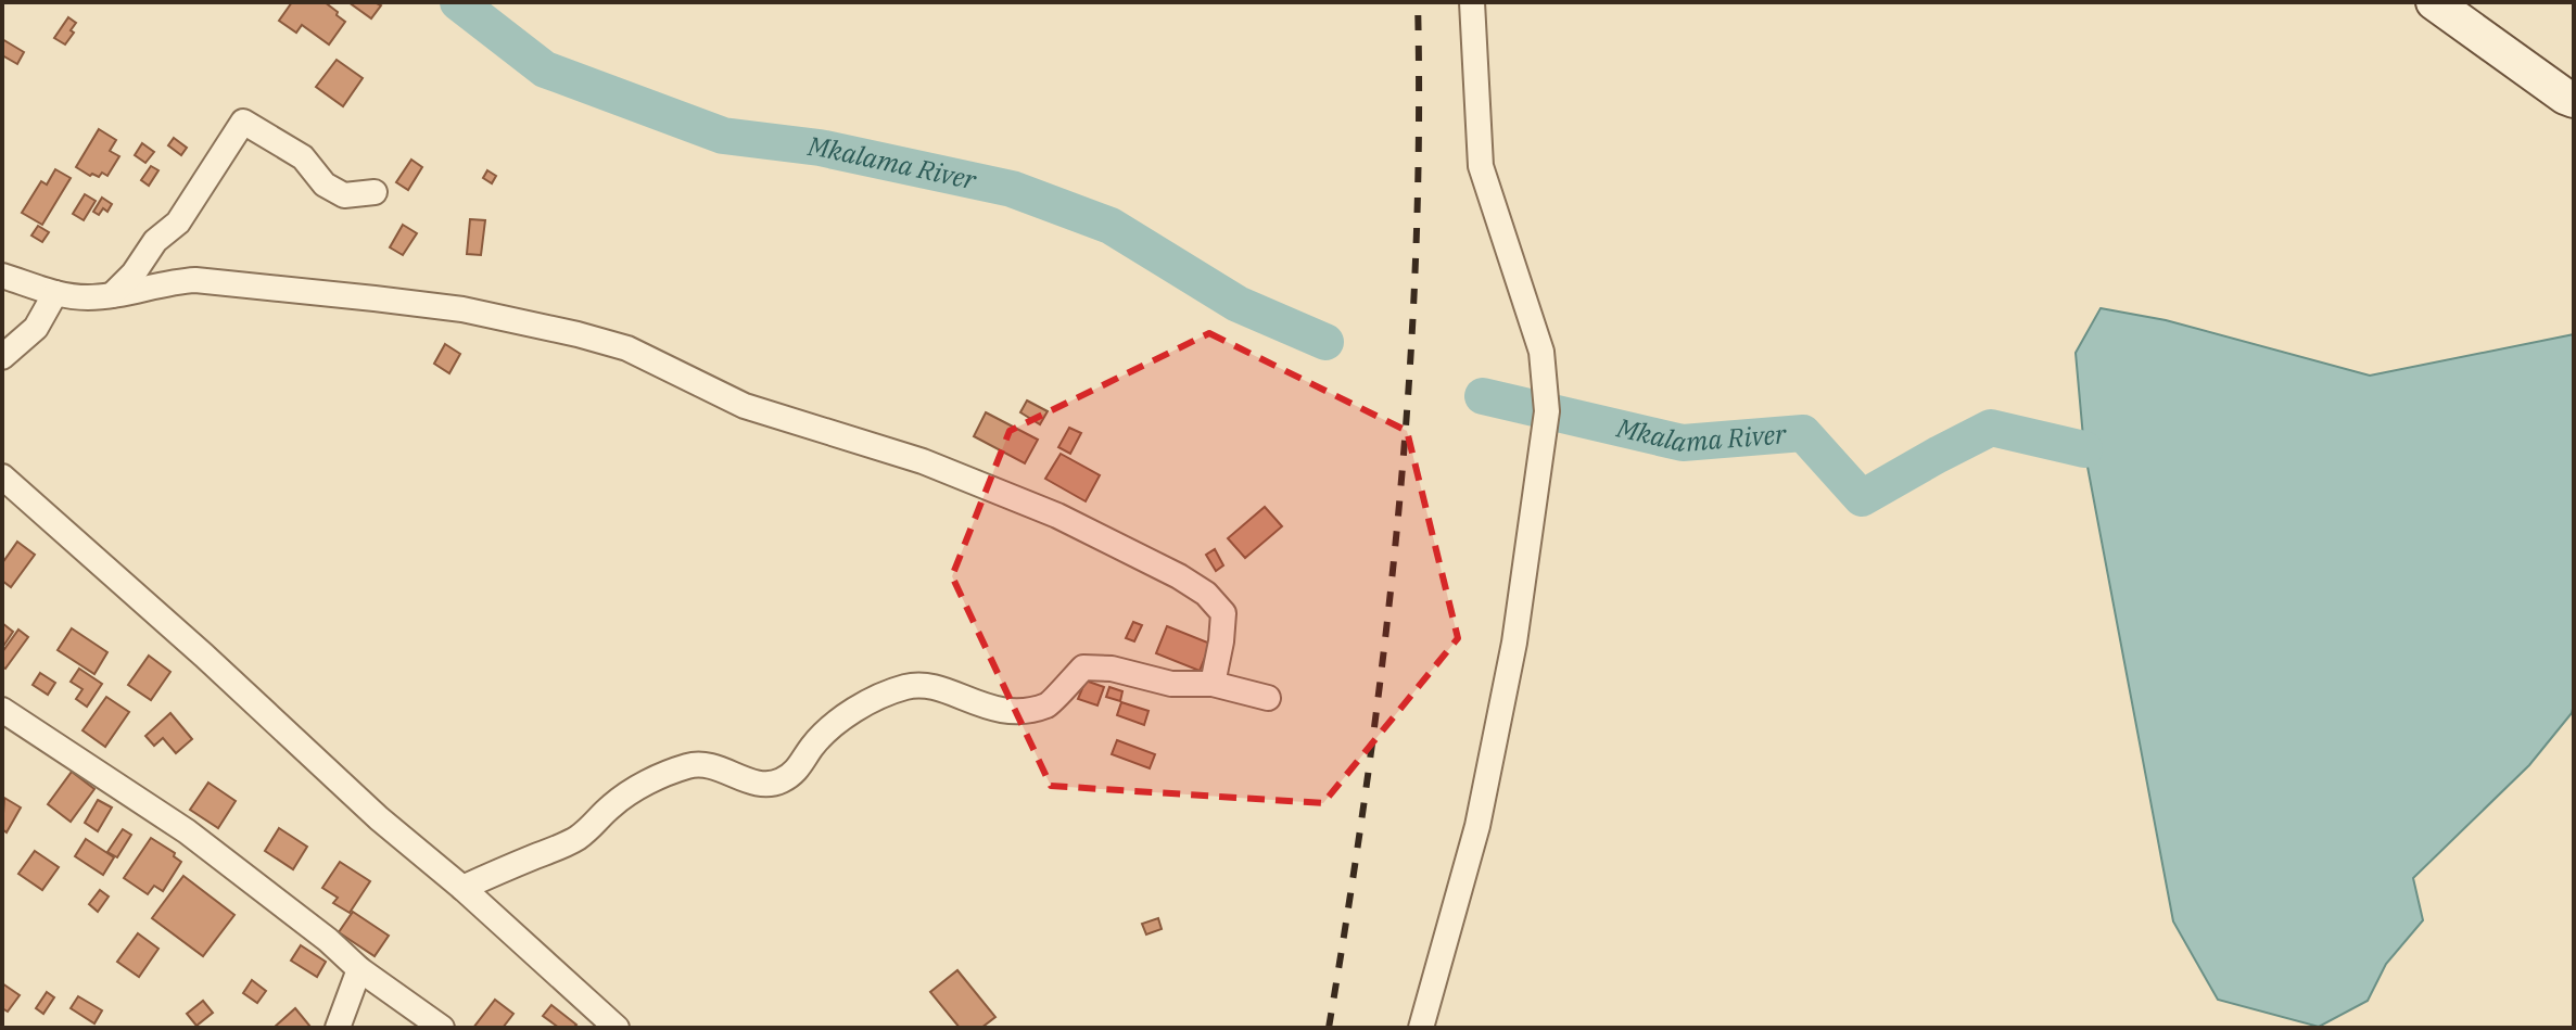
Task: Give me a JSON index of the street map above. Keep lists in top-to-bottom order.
{
  "water": ["Mkalama River"]
}
